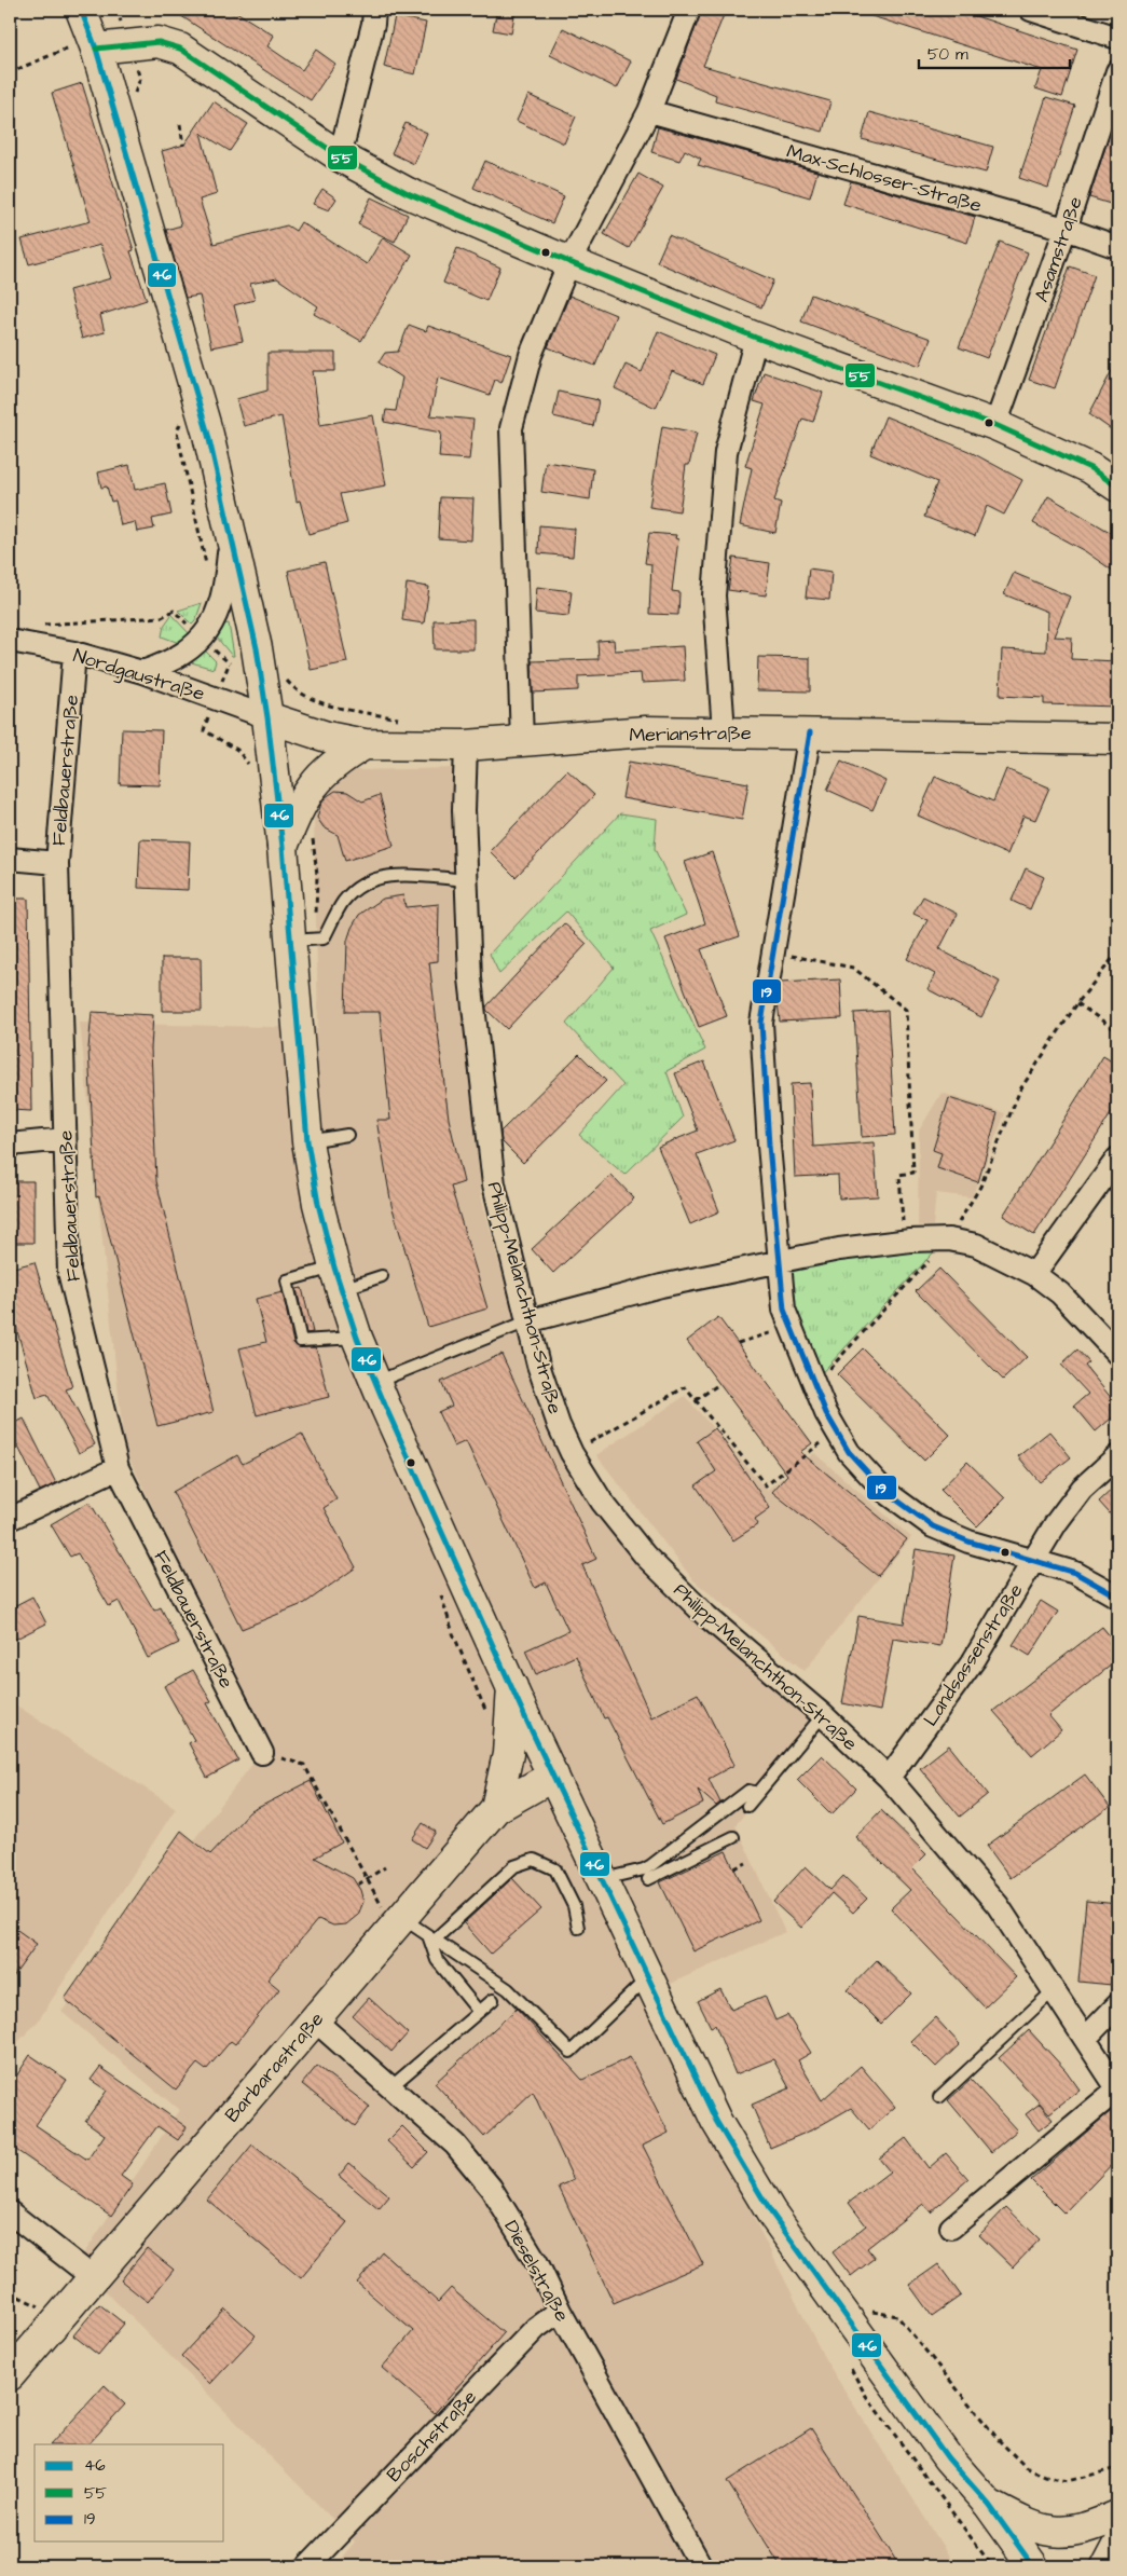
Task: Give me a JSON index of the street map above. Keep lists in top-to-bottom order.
{
  "streets": {
    "street": [
      "Max-Schlosser-Straße",
      "Asamstraße",
      "Nordgaustraße",
      "Merianstraße",
      "Feldbauerstraße",
      "Philipp-Melanchthon-Straße",
      "Landsassenstraße",
      "Barbarastraße",
      "Dieselstraße",
      "Boschstraße"
    ]
  },
  "crossings": [
    ["Max-Schlosser-Straße", "Asamstraße"],
    ["Nordgaustraße", "Merianstraße"],
    ["Nordgaustraße", "Feldbauerstraße"],
    ["Merianstraße", "Philipp-Melanchthon-Straße"],
    ["Philipp-Melanchthon-Straße", "Landsassenstraße"],
    ["Barbarastraße", "Dieselstraße"],
    ["Dieselstraße", "Boschstraße"]
  ],
  "lines": ["transit line 46", "transit line 55", "transit line 19"],
  "legend": ["46", "55", "19"],
  "scale_bar": "50 m"
}
